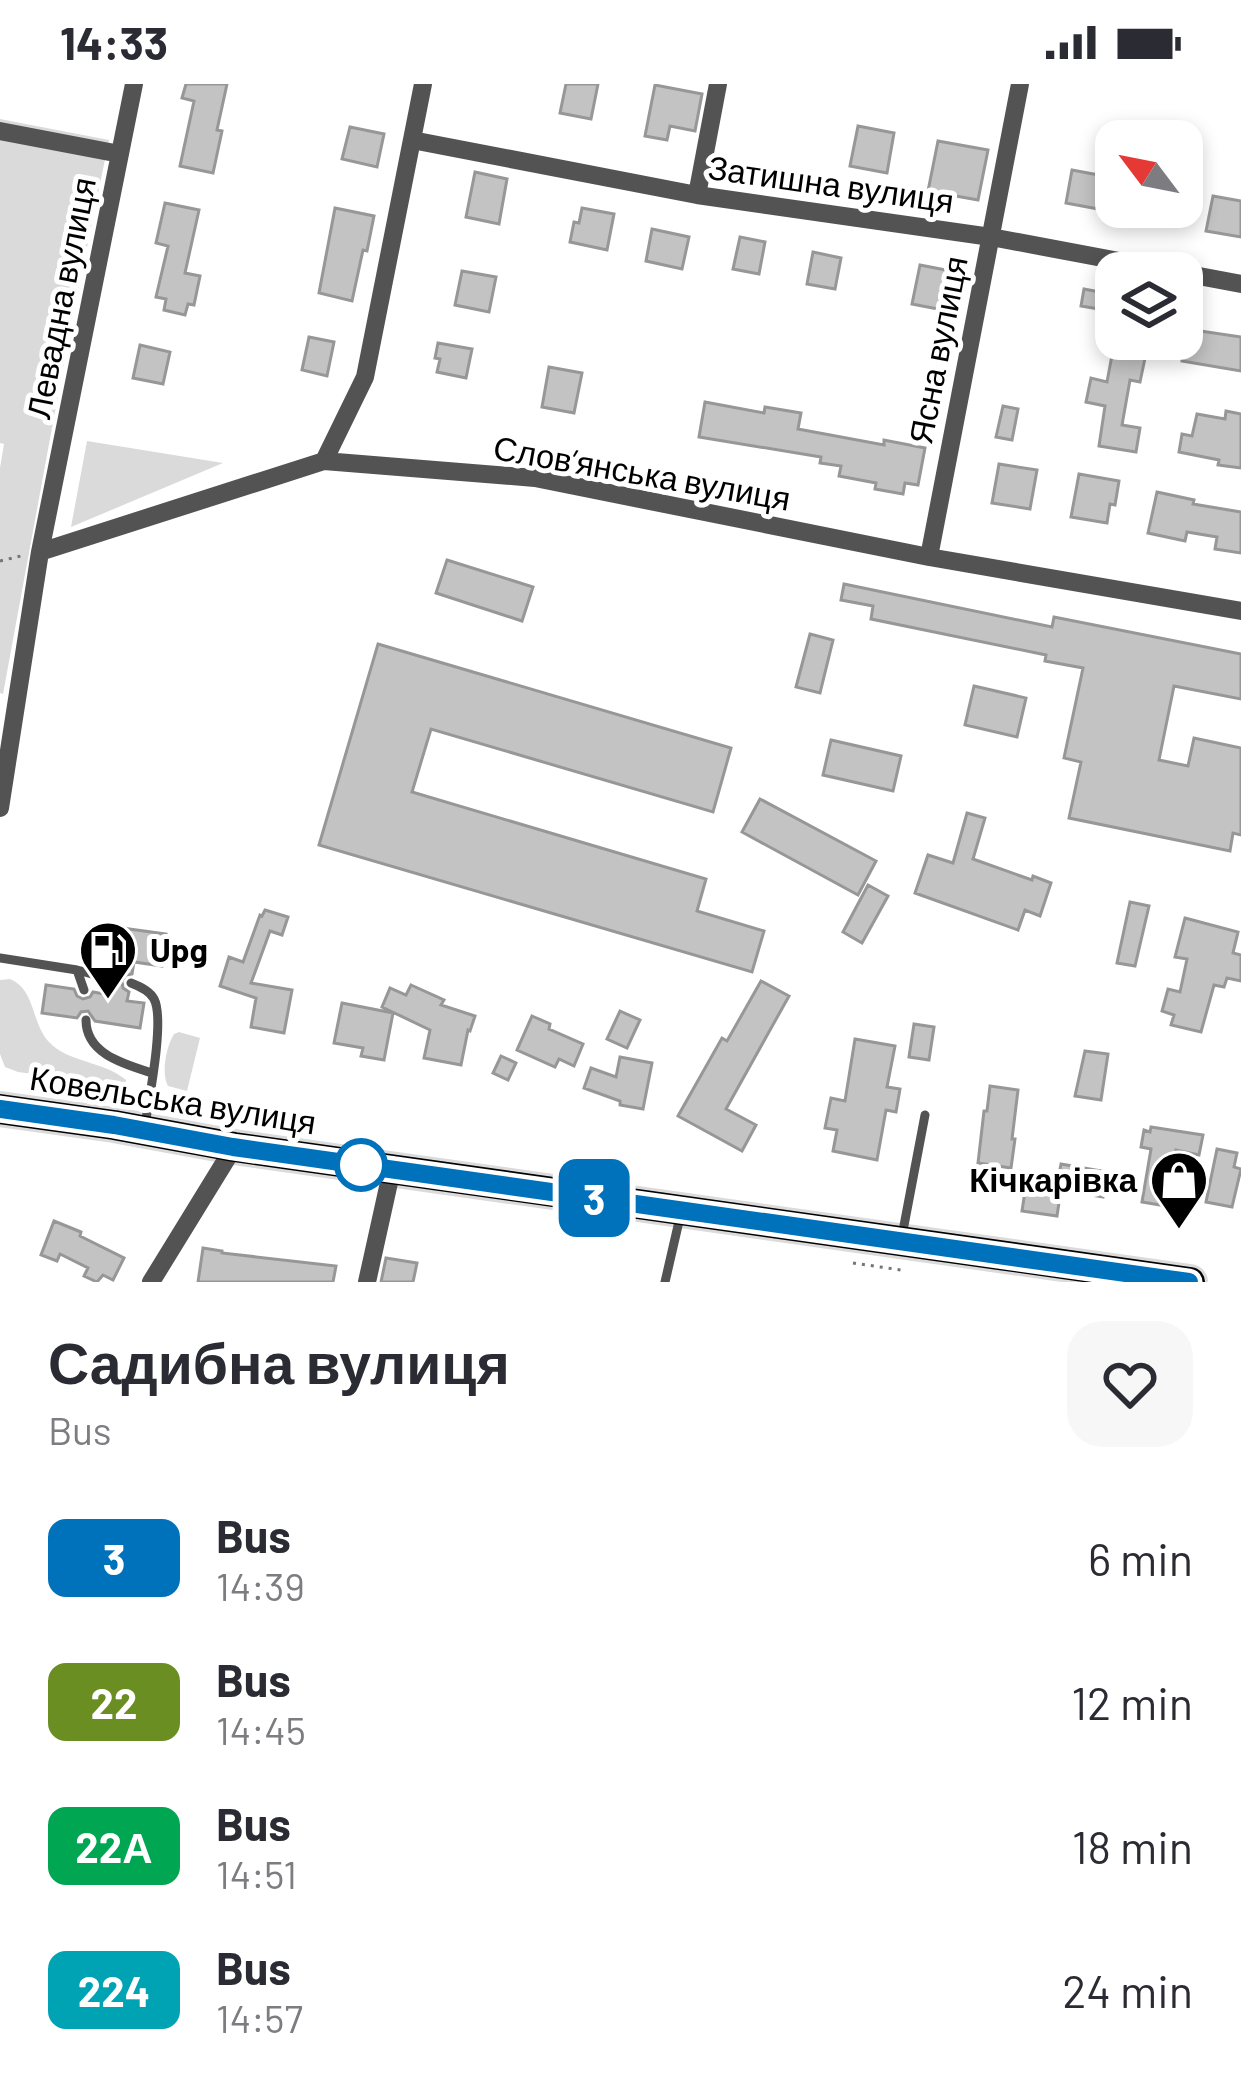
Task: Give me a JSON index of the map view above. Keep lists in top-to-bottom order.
{
  "streets": {
    "main road": ["Ковельська вулиця"],
    "street": [
      "Затишна вулиця",
      "Левадна вулиця",
      "Ясна вулиця",
      "Словʼянська вулиця"
    ]
  },
  "crossings": [
    ["Затишна вулиця", "Ясна вулиця"],
    ["Левадна вулиця", "Словʼянська вулиця"],
    ["Ясна вулиця", "Словʼянська вулиця"]
  ],
  "places": {
    "fuel station": ["Upg"],
    "shop": ["Кічкарівка"]
  },
  "lines": ["bus line 3"],
  "north": "top left",
  "page": {
    "status": "14:33",
    "on_map": "3",
    "heading": ["Садибна вулиця", "Bus"],
    "list": [
      {
        "mark": "3",
        "name": "Bus",
        "note": "14:39",
        "value": "6 min"
      },
      {
        "mark": "22",
        "name": "Bus",
        "note": "14:45",
        "value": "12 min"
      },
      {
        "mark": "22А",
        "name": "Bus",
        "note": "14:51",
        "value": "18 min"
      },
      {
        "mark": "224",
        "name": "Bus",
        "note": "14:57",
        "value": "24 min"
      }
    ]
  }
}
